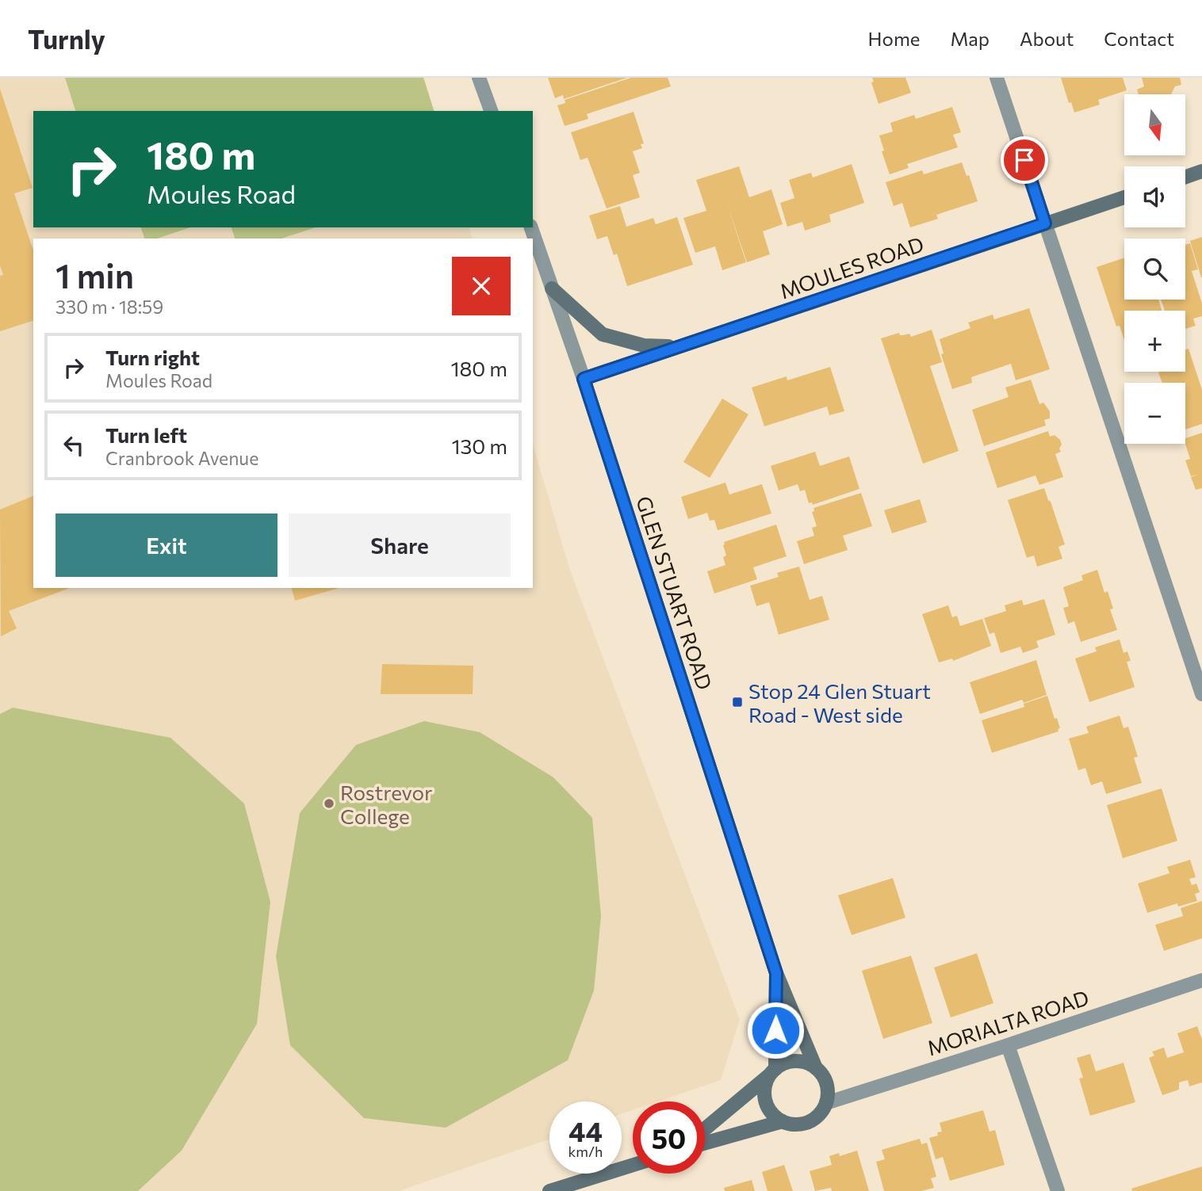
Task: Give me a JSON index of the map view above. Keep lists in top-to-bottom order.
{
  "streets": {
    "main road": ["MOULES ROAD", "GLEN STUART ROAD"],
    "street": ["MORIALTA ROAD"]
  },
  "crossings": [
    ["MOULES ROAD", "GLEN STUART ROAD"],
    ["GLEN STUART ROAD", "MORIALTA ROAD"]
  ],
  "places": {
    "transit": ["Stop 24 Glen Stuart Road - West side"],
    "other": ["Rostrevor College"]
  },
  "north": "bottom",
  "page": {
    "header": "Turnly",
    "nav": [
      "Home",
      "Map",
      "About",
      "Contact"
    ],
    "map_buttons": ["+", "−"],
    "turn": ["180 m", "Moules Road"],
    "heading": ["1 min", "330 m · 18:59"],
    "list": [
      {
        "name": "Turn right",
        "note": "Moules Road",
        "value": "180 m"
      },
      {
        "name": "Turn left",
        "note": "Cranbrook Avenue",
        "value": "130 m"
      }
    ],
    "buttons": ["Exit", "Share"],
    "speed": "44 km/h",
    "limit": "50"
  }
}
